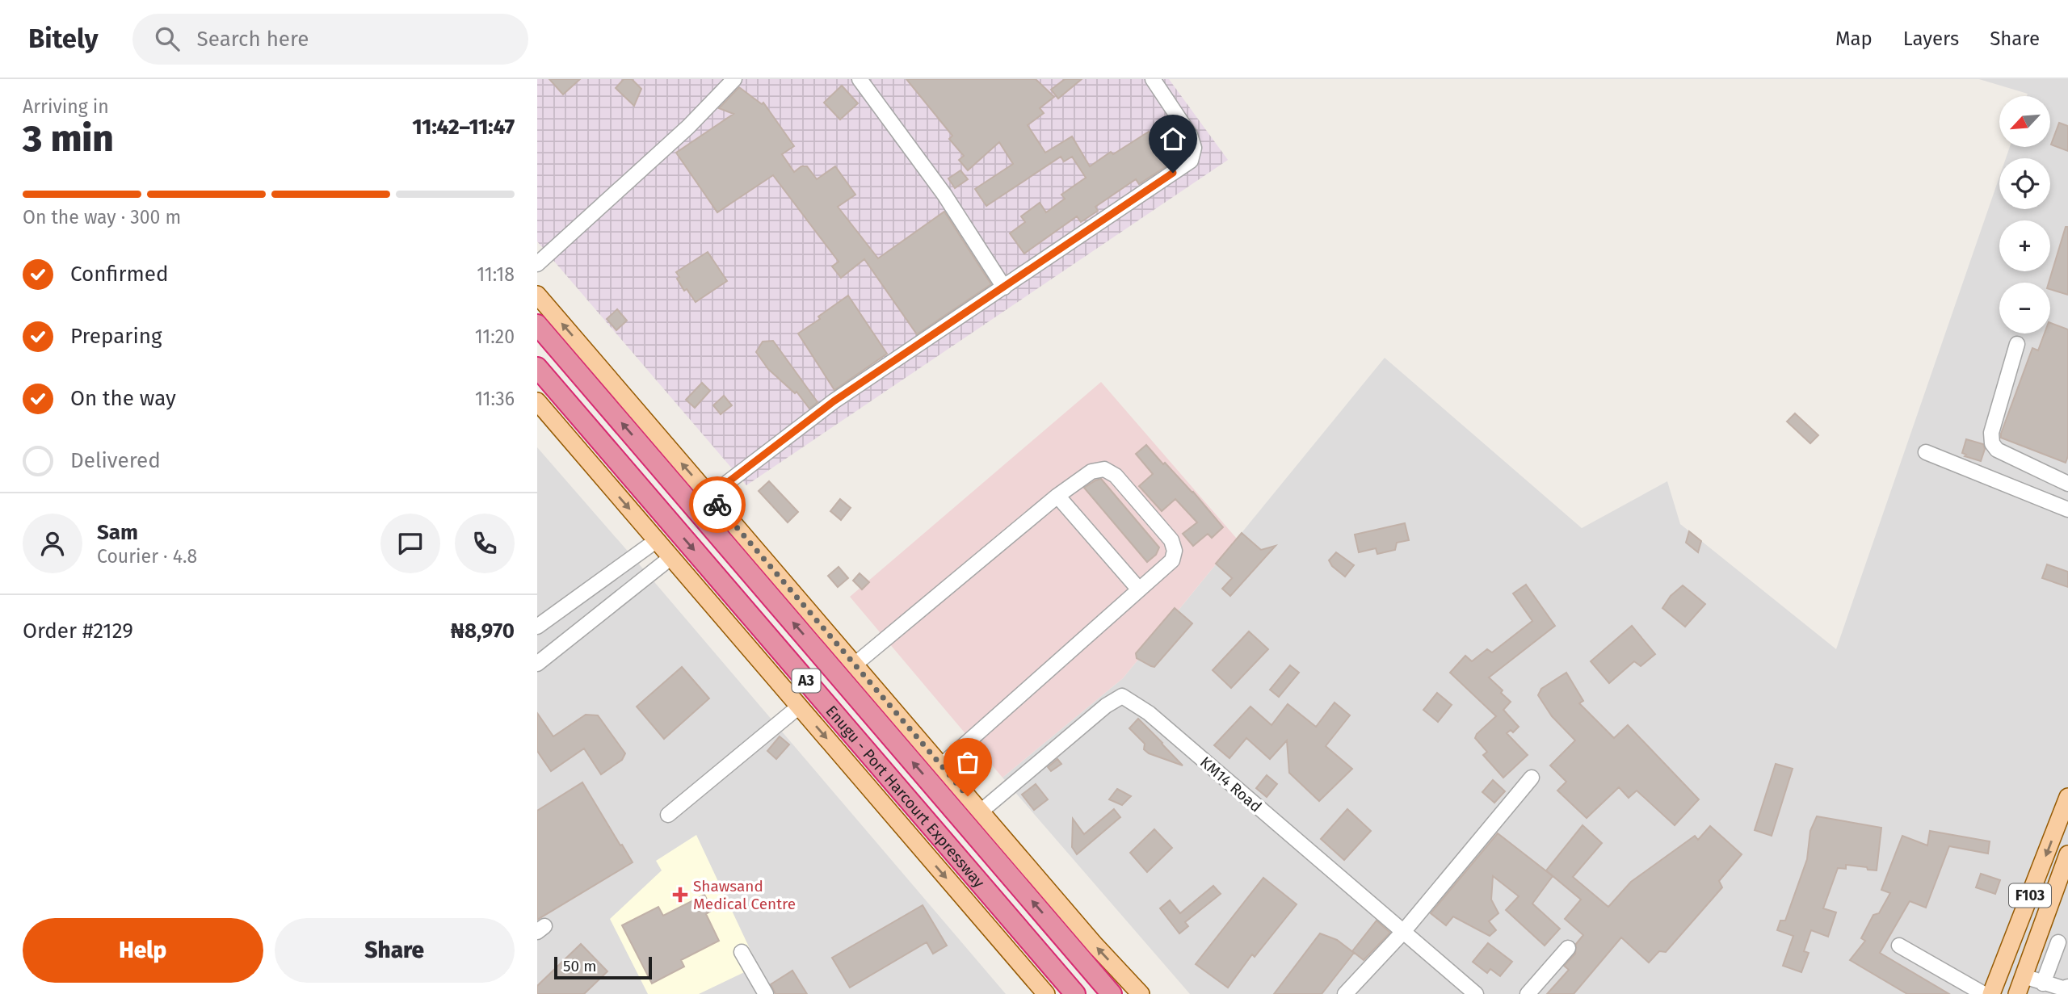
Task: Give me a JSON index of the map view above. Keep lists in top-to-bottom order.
{
  "streets": {
    "highway": ["A3", "Enugu - Port Harcourt Expressway"],
    "main road": ["F103"],
    "street": ["KM14 Road"]
  },
  "places": {
    "health": ["Shawsand Medical Centre"]
  },
  "scale_bar": "50 m",
  "north": "bottom left",
  "page": {
    "header": "Bitely",
    "search": "Search here",
    "nav": ["Map", "Layers", "Share"],
    "heading": ["3 min", "Arriving in", "11:42–11:47"],
    "panel": [
      "Sam",
      "Courier · 4.8",
      "Order #2129",
      "₦8,970"
    ],
    "map_buttons": ["+", "−"],
    "bar": "On the way · 300 m",
    "list": [
      ["Confirmed", "11:18"],
      ["Preparing", "11:20"],
      ["On the way", "11:36"],
      "Delivered"
    ],
    "buttons": ["Help", "Share"],
    "scale": "50 m"
  }
}
